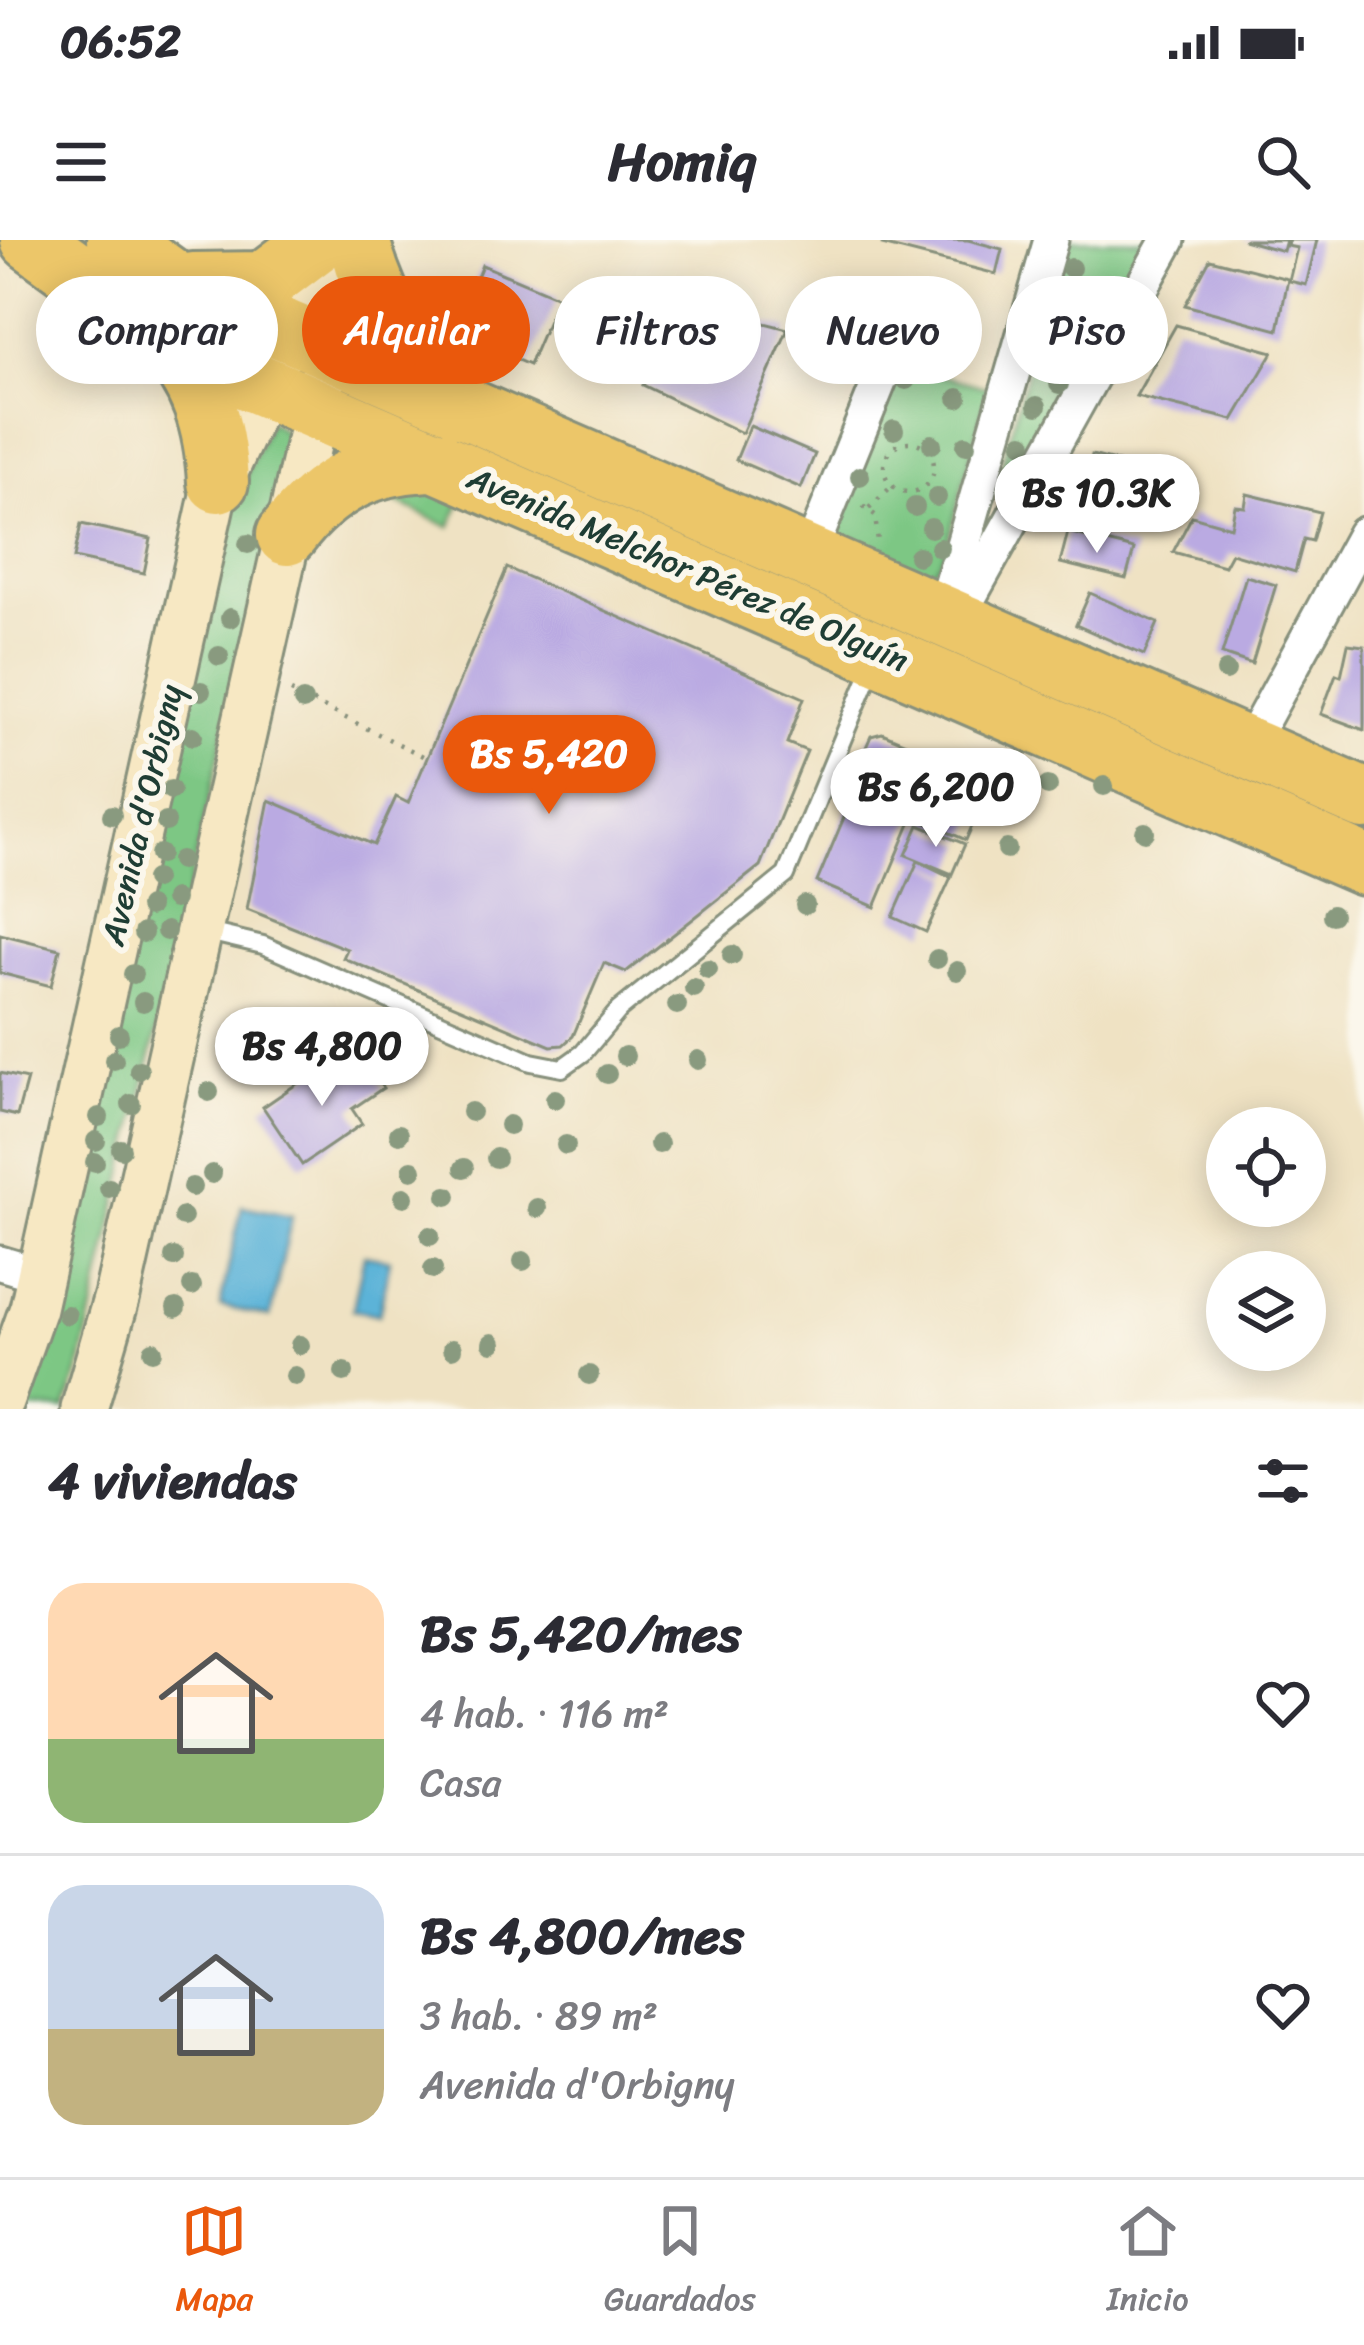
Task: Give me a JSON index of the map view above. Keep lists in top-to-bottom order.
{
  "streets": {
    "highway": ["Avenida Melchor Pérez de Olguín"],
    "main road": ["Avenida d'Orbigny"]
  },
  "crossings": [
    ["Avenida Melchor Pérez de Olguín", "Avenida d'Orbigny"]
  ],
  "page": {
    "status": "06:52",
    "header": "Homiq",
    "chip": [
      "Comprar",
      "Alquilar",
      "Filtros",
      "Nuevo",
      "Piso"
    ],
    "price": [
      "Bs 10.3K",
      "Bs 5,420",
      "Bs 6,200",
      "Bs 4,800"
    ],
    "heading": "4 viviendas",
    "list": [
      {
        "name": "Bs 5,420/mes",
        "note": "4 hab. · 116 m² · Casa"
      },
      {
        "name": "Bs 4,800/mes",
        "note": "3 hab. · 89 m² · Avenida d'Orbigny"
      }
    ],
    "tabs": ["Mapa", "Guardados", "Inicio"]
  }
}
